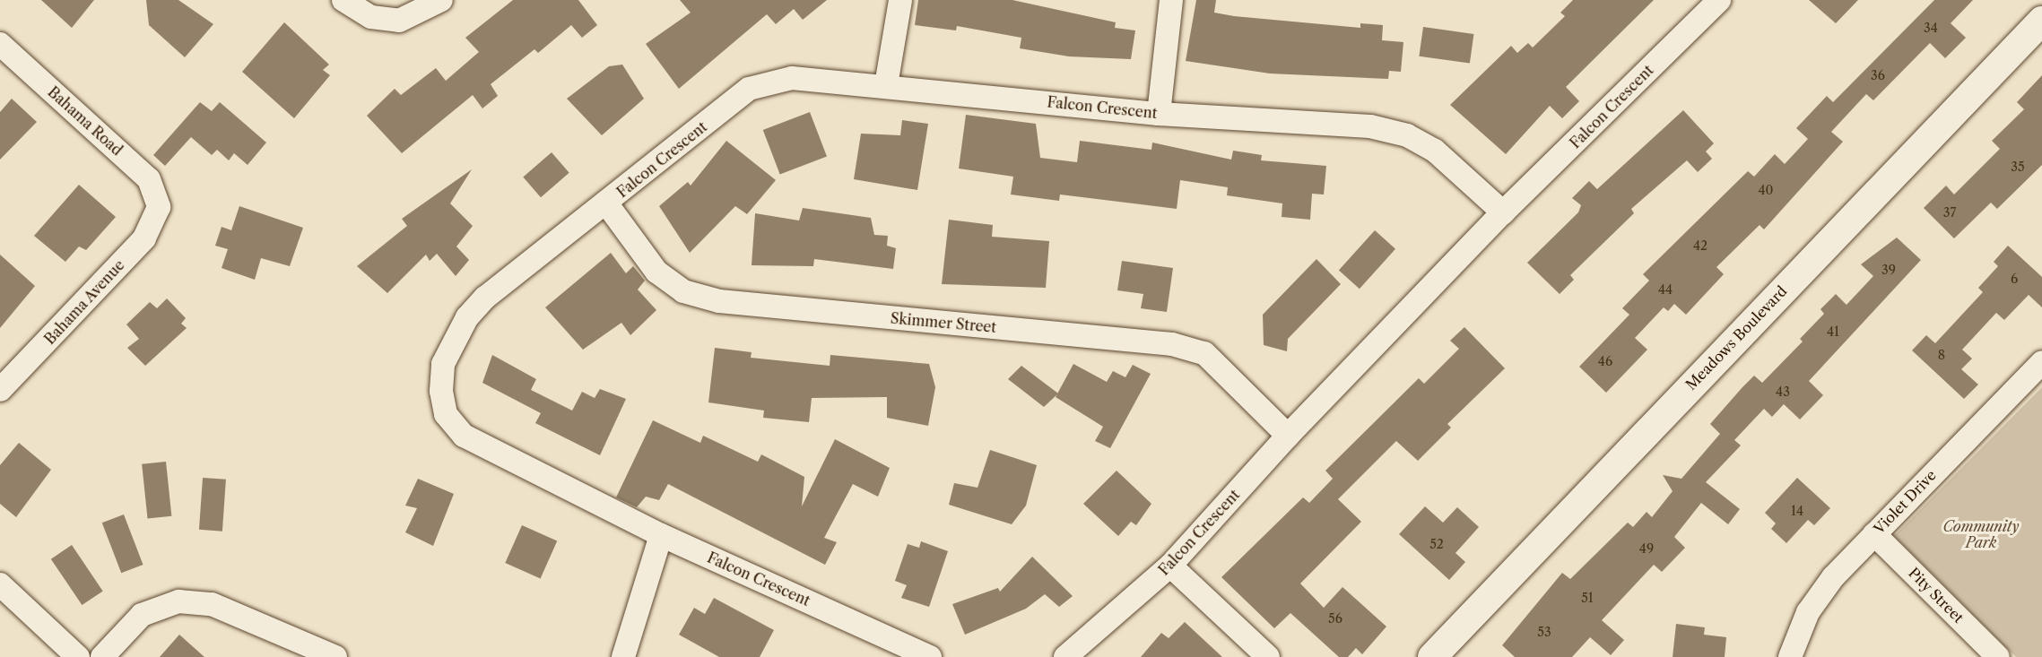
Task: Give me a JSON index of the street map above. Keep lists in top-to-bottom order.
{
  "streets": {
    "street": [
      "Falcon Crescent",
      "Bahama Road",
      "Bahama Avenue",
      "Skimmer Street",
      "Meadows Boulevard",
      "Violet Drive",
      "Pity Street"
    ]
  },
  "crossings": [
    ["Falcon Crescent", "Skimmer Street"],
    ["Bahama Road", "Bahama Avenue"],
    ["Violet Drive", "Pity Street"]
  ],
  "parks": ["Community Park"],
  "house_numbers": [
    "34",
    "36",
    "35",
    "40",
    "37",
    "42",
    "39",
    "6",
    "44",
    "41",
    "8",
    "46",
    "43",
    "14",
    "52",
    "49",
    "51",
    "56",
    "53"
  ]
}
